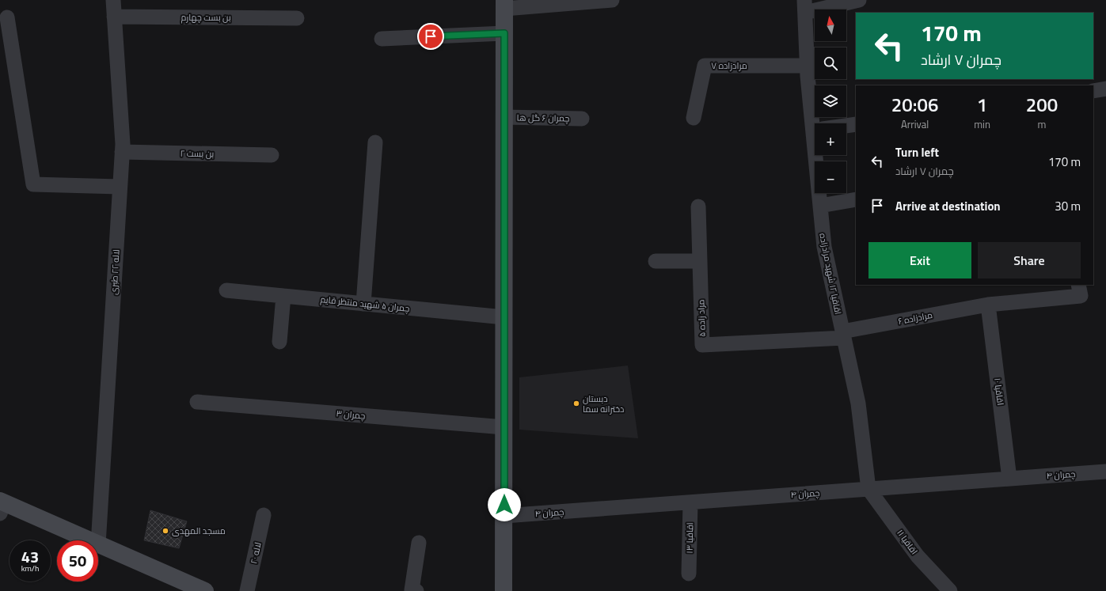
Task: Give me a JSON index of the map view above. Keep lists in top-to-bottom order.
{
  "streets": {
    "street": [
      "بن بست چهارم",
      "مرادزاده ۷",
      "چمران ۶ گل ها",
      "بن بست ۲",
      "لاله ۲۲ طبری",
      "اقاقیا ۱۲ شهید مرادزاده",
      "چمران ۵ شهید منتظر قایم",
      "مراد زاده ۵",
      "مرادزاده ۶",
      "اقاقیا ۱۰",
      "چمران ۳",
      "چمران ۴",
      "اقاقیا ۱۳",
      "اقاقیا ۱۱",
      "لاله ۲۰"
    ]
  },
  "crossings": [
    ["بن بست چهارم", "لاله ۲۲ طبری"],
    ["مرادزاده ۷", "اقاقیا ۱۲ شهید مرادزاده"],
    ["بن بست ۲", "لاله ۲۲ طبری"],
    ["اقاقیا ۱۲ شهید مرادزاده", "مراد زاده ۵"],
    ["اقاقیا ۱۲ شهید مرادزاده", "مرادزاده ۶"],
    ["اقاقیا ۱۲ شهید مرادزاده", "چمران ۴"],
    ["اقاقیا ۱۲ شهید مرادزاده", "اقاقیا ۱۱"],
    ["مراد زاده ۵", "مرادزاده ۶"],
    ["مرادزاده ۶", "اقاقیا ۱۰"],
    ["اقاقیا ۱۰", "چمران ۴"],
    ["چمران ۴", "اقاقیا ۱۳"],
    ["چمران ۴", "اقاقیا ۱۱"]
  ],
  "places": ["دبستان دخترانه سما", "مسجد المهدی"],
  "north": "top",
  "page": {
    "map_buttons": ["+", "−"],
    "turn": ["170 m", "چمران ۷ ارشاد"],
    "eta": [
      "20:06",
      "Arrival",
      "1",
      "min",
      "200",
      "m"
    ],
    "list": [
      {
        "name": "Turn left",
        "note": "چمران ۷ ارشاد",
        "value": "170 m"
      },
      {
        "name": "Arrive at destination",
        "value": "30 m"
      }
    ],
    "buttons": ["Exit", "Share"],
    "speed": "43 km/h",
    "limit": "50"
  }
}
